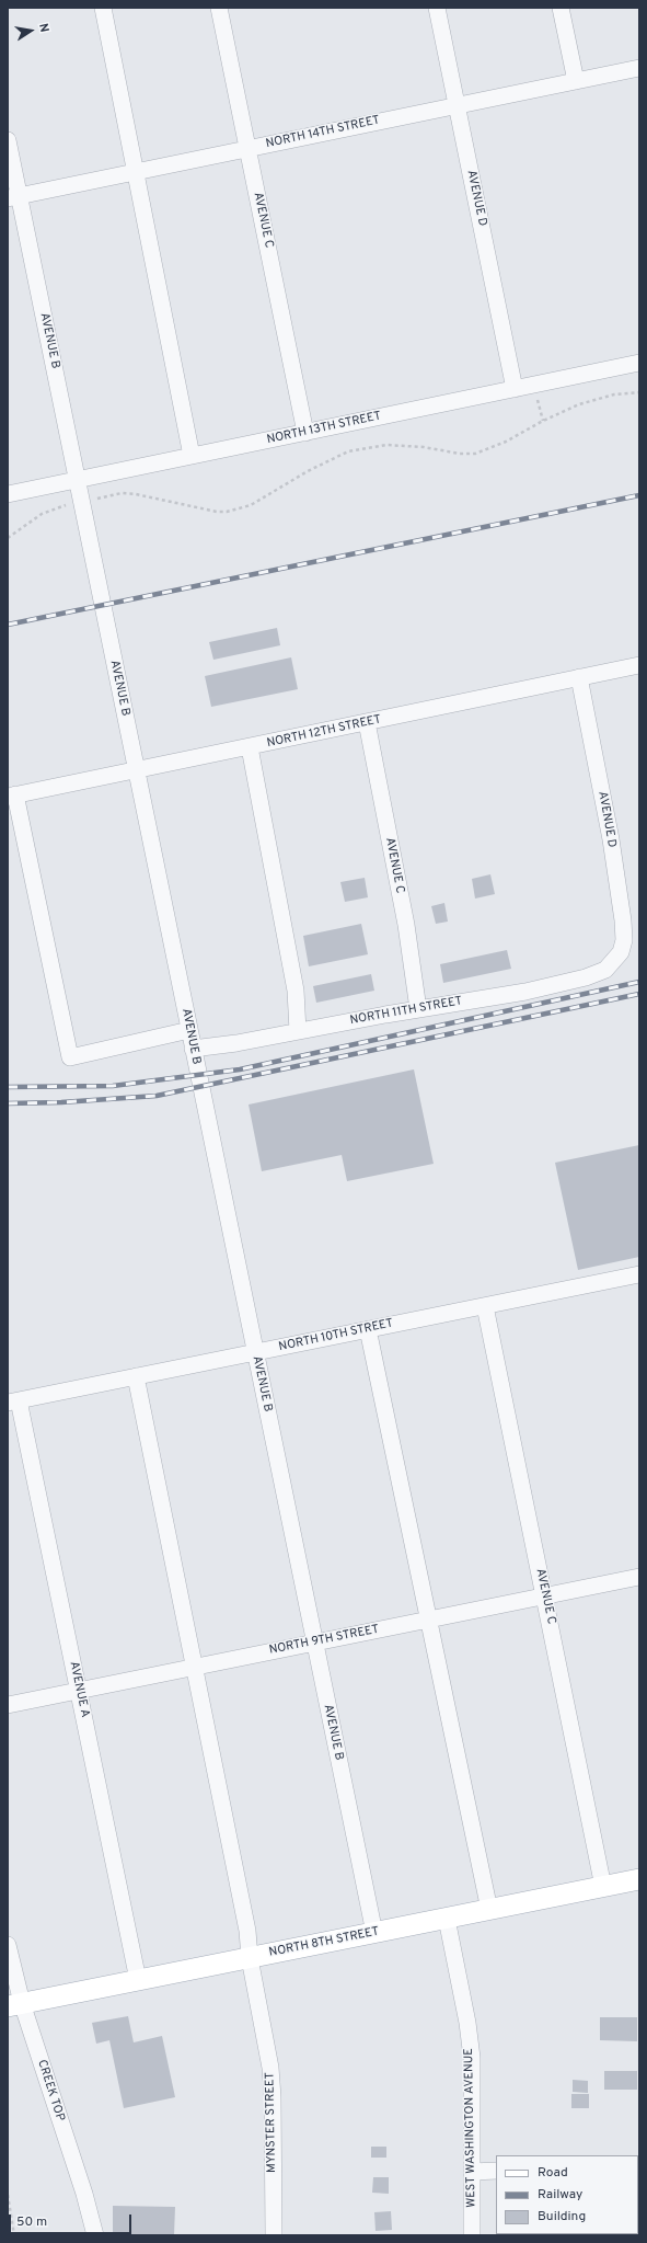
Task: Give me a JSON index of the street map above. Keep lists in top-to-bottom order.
{
  "streets": {
    "main road": ["NORTH 8TH STREET"],
    "street": [
      "NORTH 14TH STREET",
      "AVENUE D",
      "AVENUE C",
      "AVENUE B",
      "NORTH 13TH STREET",
      "NORTH 12TH STREET",
      "NORTH 11TH STREET",
      "NORTH 10TH STREET",
      "NORTH 9TH STREET",
      "AVENUE A",
      "CREEK TOP",
      "MYNSTER STREET",
      "WEST WASHINGTON AVENUE"
    ]
  },
  "crossings": [
    ["NORTH 14TH STREET", "AVENUE D"],
    ["NORTH 14TH STREET", "AVENUE C"],
    ["NORTH 14TH STREET", "AVENUE B"],
    ["AVENUE D", "NORTH 13TH STREET"],
    ["AVENUE D", "NORTH 12TH STREET"],
    ["AVENUE D", "NORTH 11TH STREET"],
    ["AVENUE C", "NORTH 13TH STREET"],
    ["AVENUE C", "NORTH 12TH STREET"],
    ["AVENUE C", "NORTH 11TH STREET"],
    ["AVENUE C", "NORTH 10TH STREET"],
    ["AVENUE C", "NORTH 9TH STREET"],
    ["AVENUE C", "NORTH 8TH STREET"],
    ["AVENUE B", "NORTH 13TH STREET"],
    ["AVENUE B", "NORTH 12TH STREET"],
    ["AVENUE B", "NORTH 11TH STREET"],
    ["AVENUE B", "NORTH 10TH STREET"],
    ["AVENUE B", "NORTH 9TH STREET"],
    ["AVENUE B", "NORTH 8TH STREET"],
    ["NORTH 10TH STREET", "AVENUE A"],
    ["NORTH 10TH STREET", "MYNSTER STREET"],
    ["NORTH 9TH STREET", "AVENUE A"],
    ["NORTH 9TH STREET", "MYNSTER STREET"],
    ["AVENUE A", "NORTH 8TH STREET"],
    ["NORTH 8TH STREET", "CREEK TOP"],
    ["NORTH 8TH STREET", "MYNSTER STREET"],
    ["NORTH 8TH STREET", "WEST WASHINGTON AVENUE"]
  ],
  "legend": ["Road", "Railway", "Building"],
  "scale_bar": "50 m",
  "north": "right"
}
